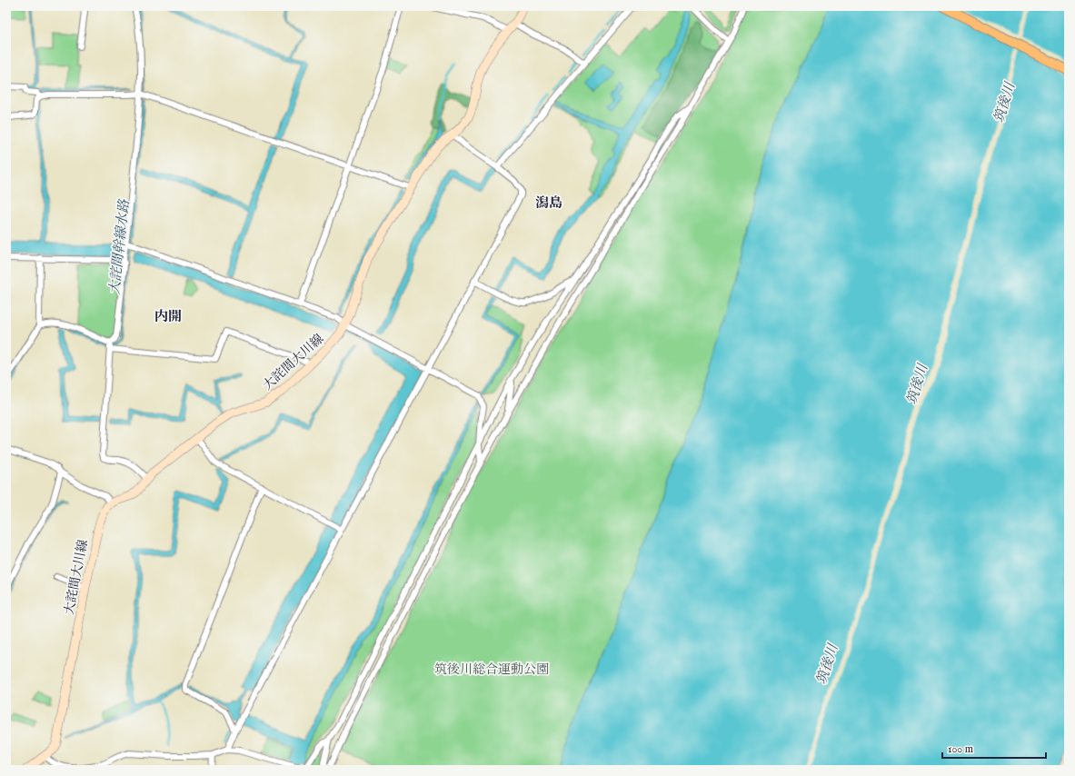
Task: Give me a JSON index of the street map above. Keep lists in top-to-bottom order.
{
  "streets": {
    "main road": ["大詫間大川線"]
  },
  "districts": ["潟島", "内開"],
  "water": ["筑後川", "大詫間幹線水路"],
  "parks": ["筑後川総合運動公園"],
  "scale_bar": "100 m"
}
